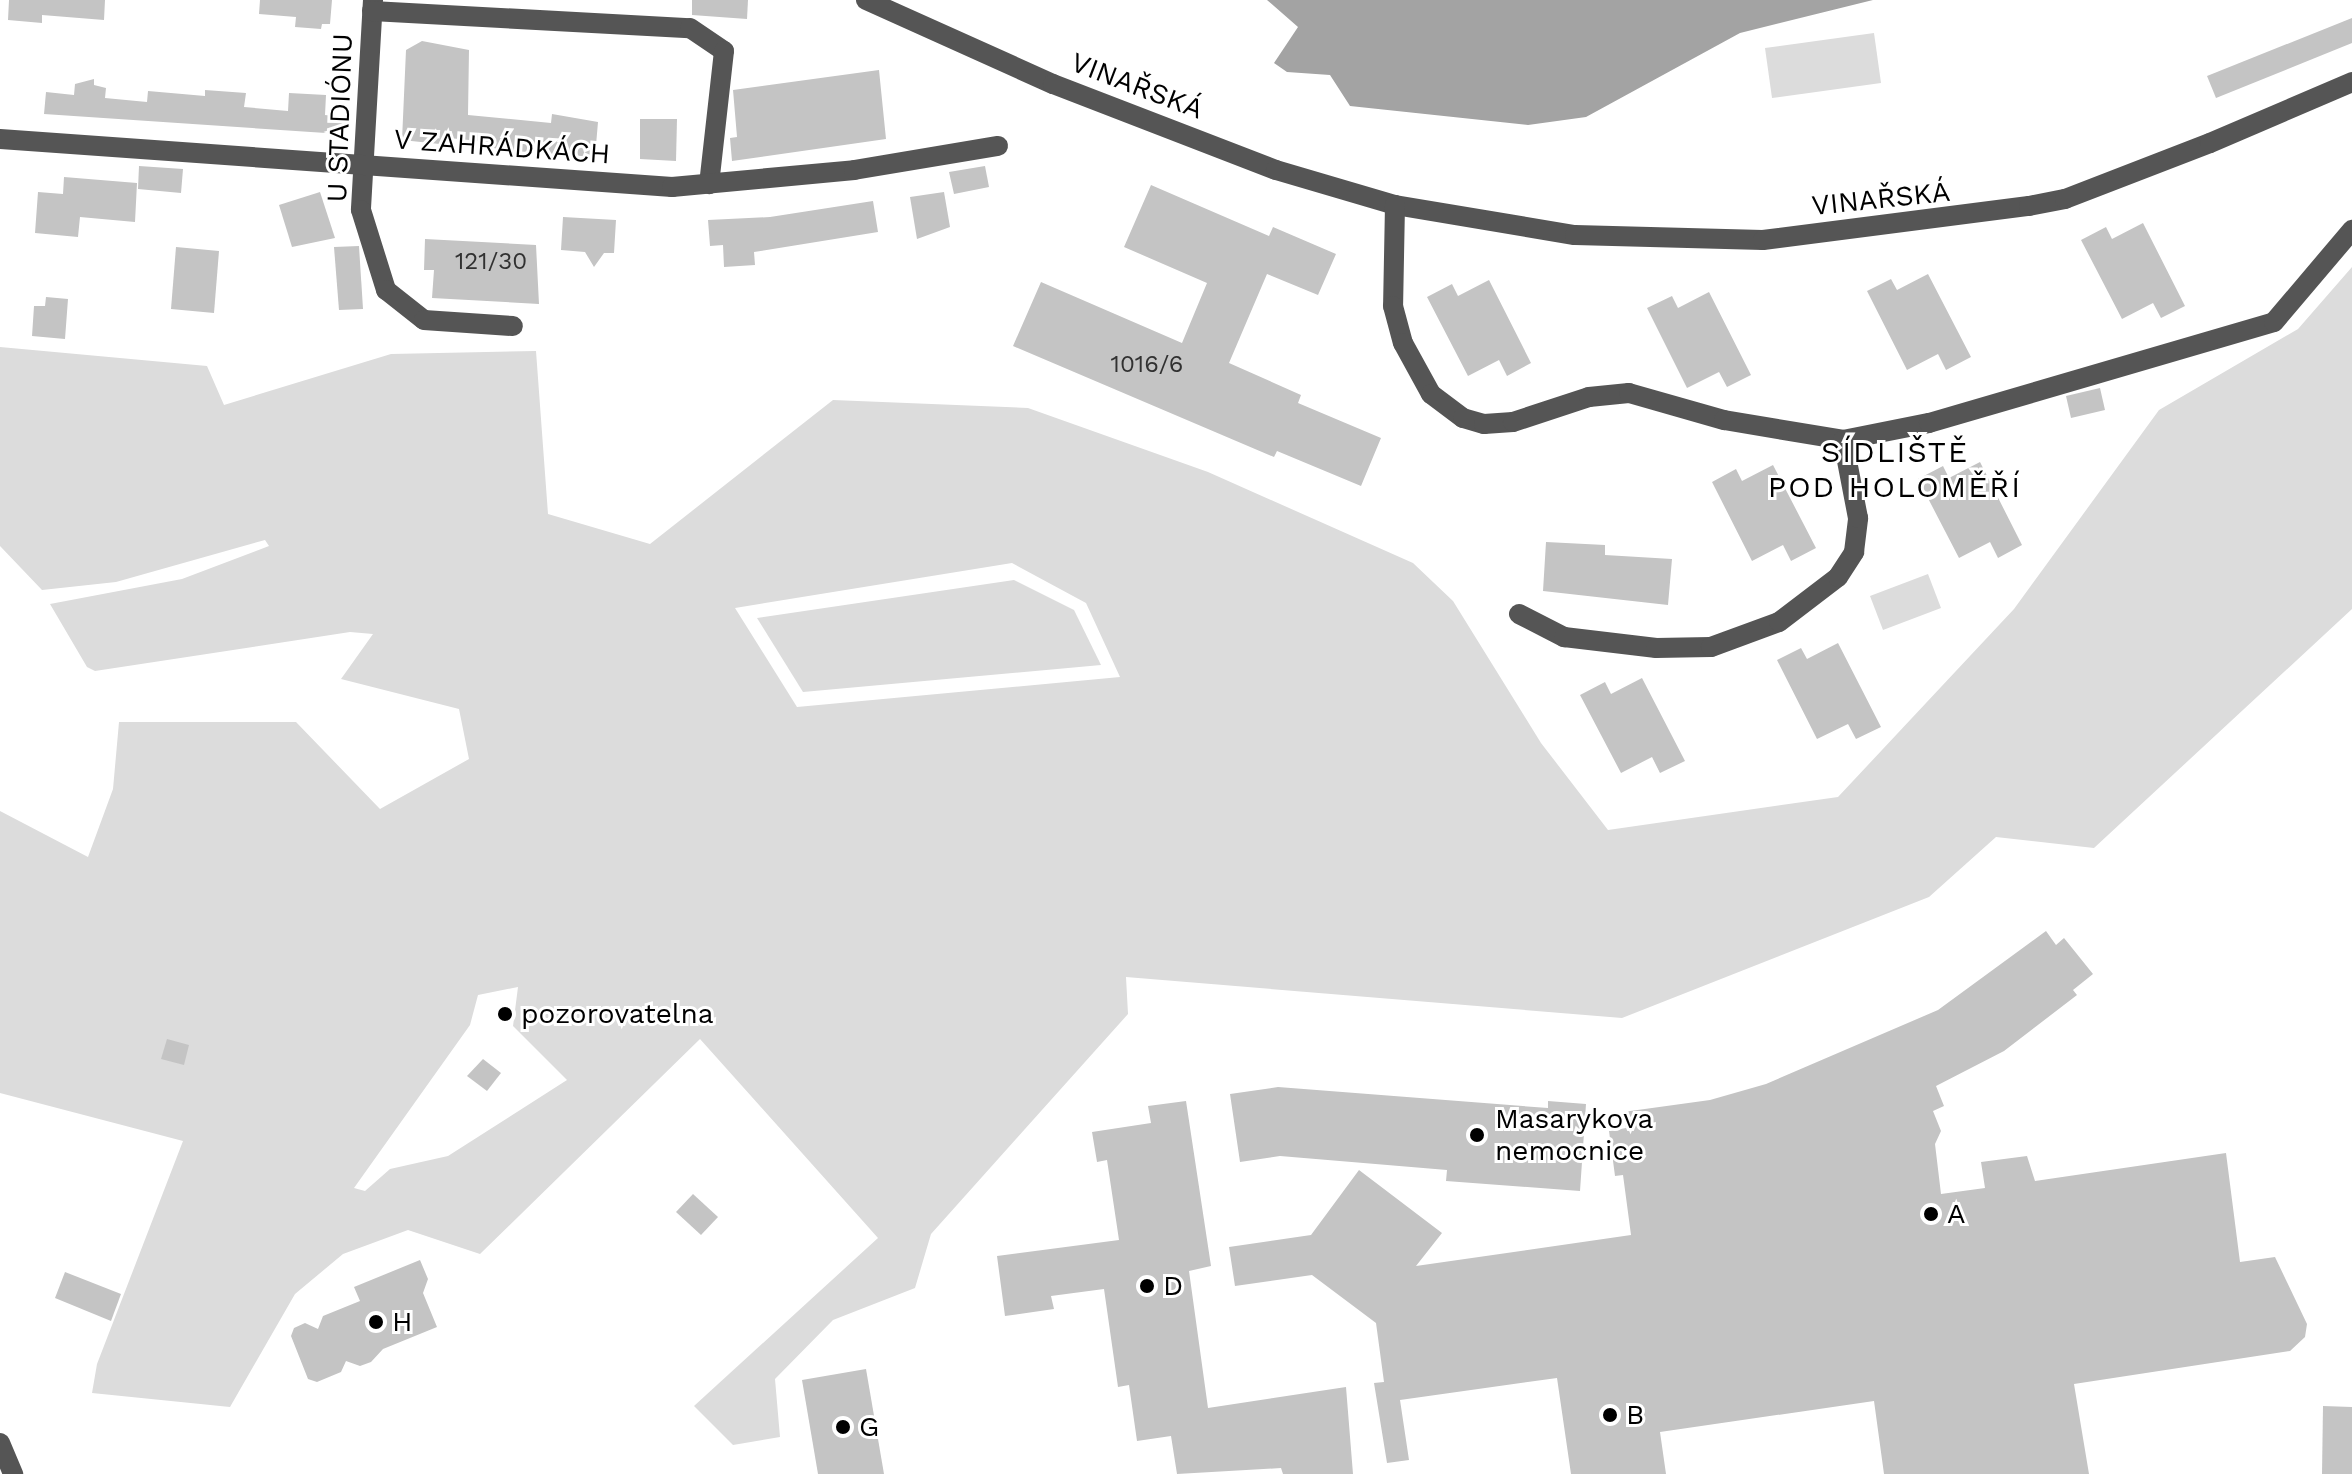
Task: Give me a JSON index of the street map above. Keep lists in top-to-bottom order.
{
  "streets": {
    "street": ["VINAŘSKÁ", "U STADIÓNU", "V ZAHRÁDKÁCH"]
  },
  "crossings": [
    ["U STADIÓNU", "V ZAHRÁDKÁCH"]
  ],
  "districts": ["SÍDLIŠTĚ POD HOLOMĚŘÍ"],
  "places": [
    "pozorovatelna",
    "Masarykova nemocnice",
    "A",
    "D",
    "H",
    "B",
    "G"
  ],
  "house_numbers": ["121/30", "1016/6"]
}
